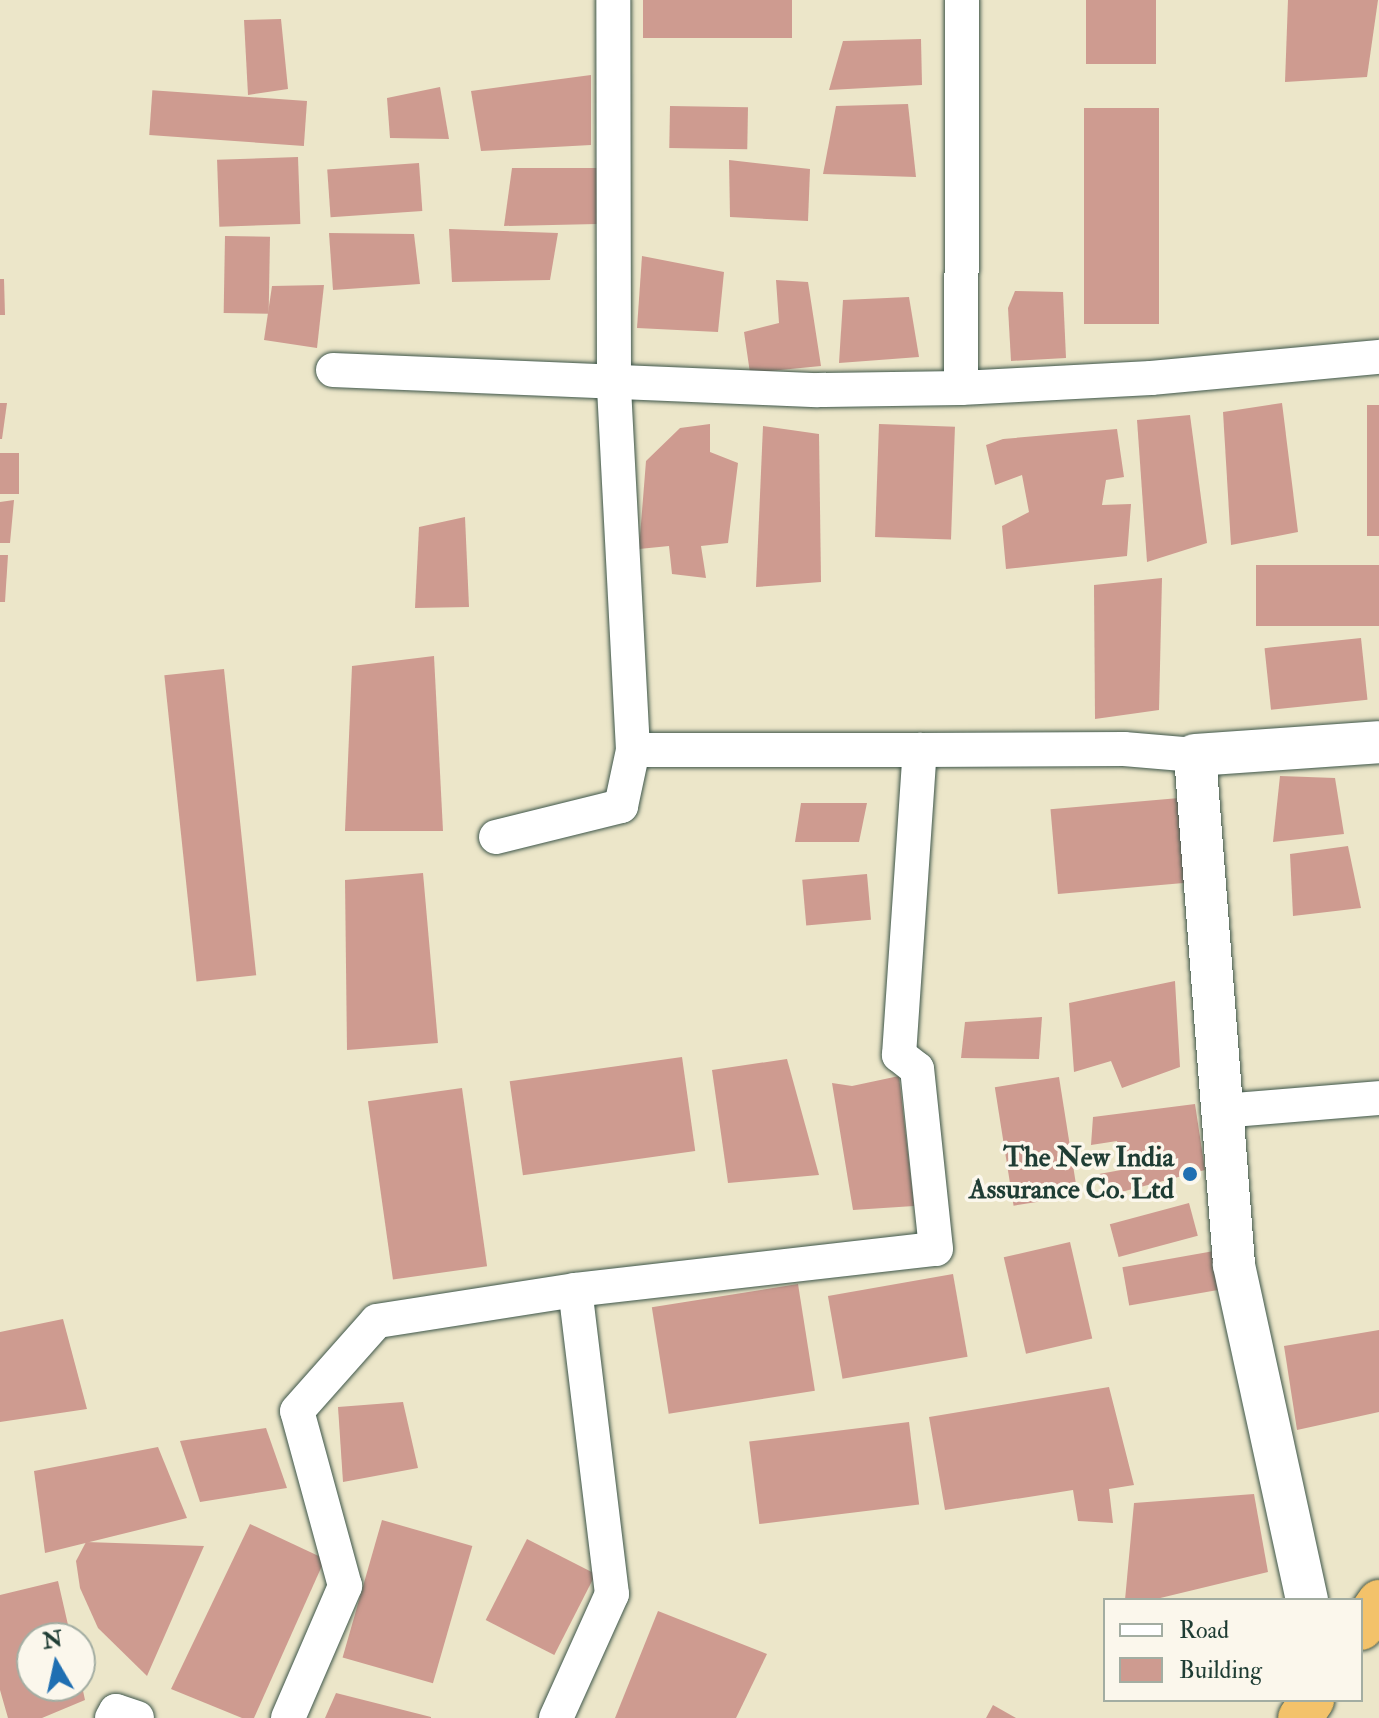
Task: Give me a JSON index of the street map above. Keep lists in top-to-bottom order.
{
  "places": ["The New India Assurance Co. Ltd"],
  "legend": ["Road", "Building"],
  "north": "top"
}
